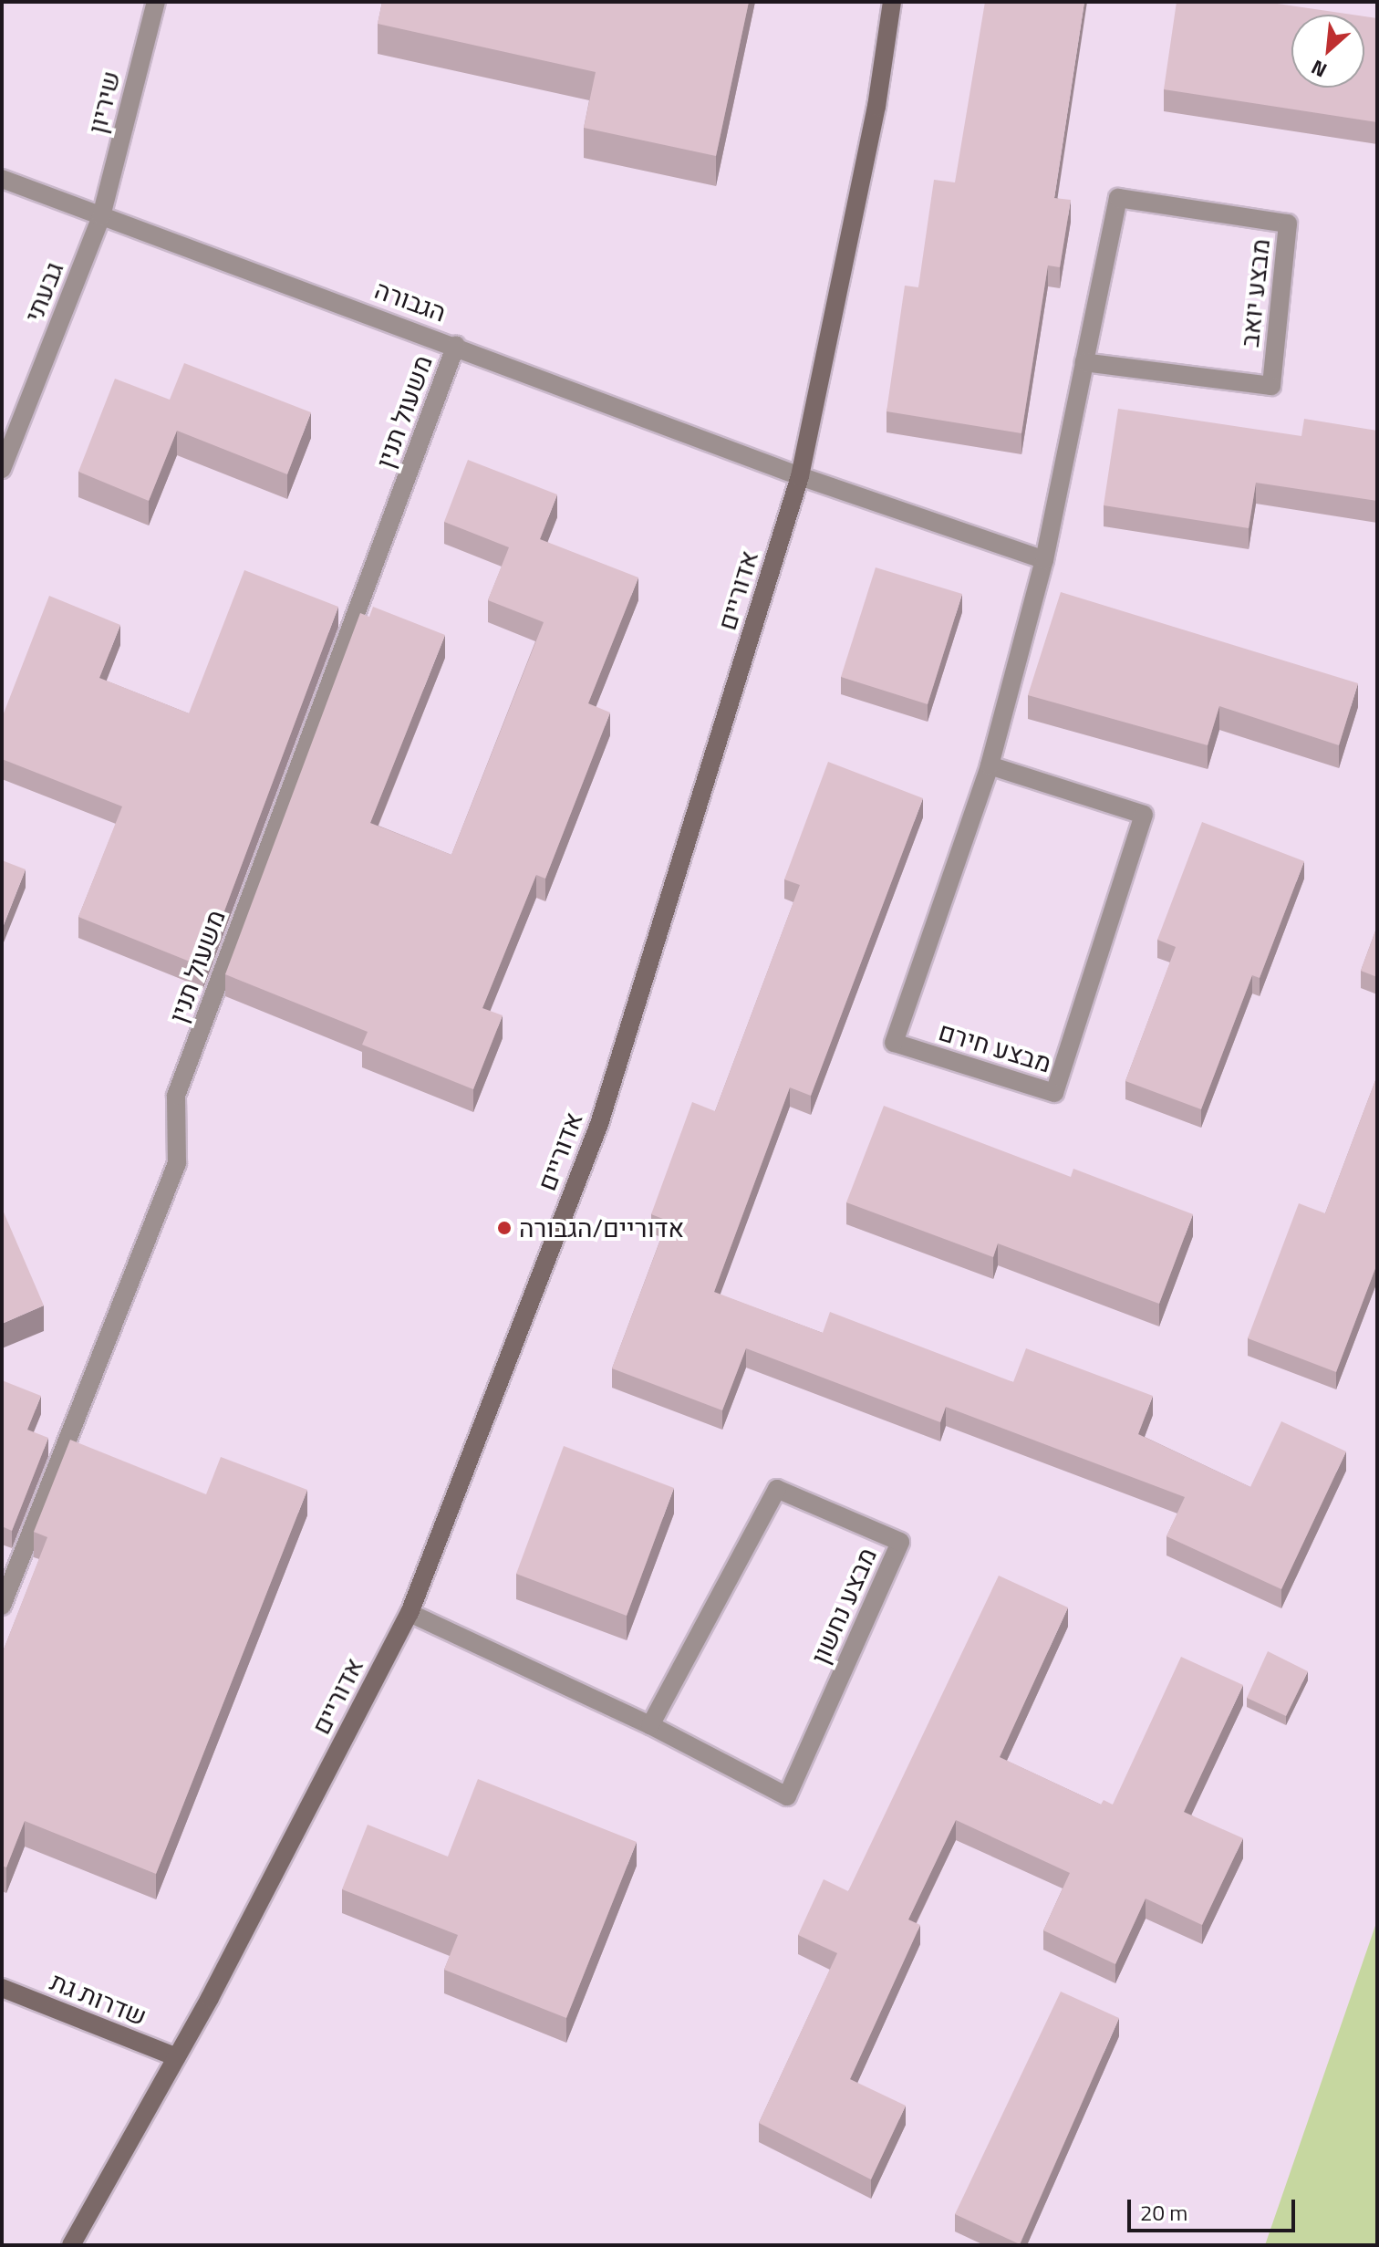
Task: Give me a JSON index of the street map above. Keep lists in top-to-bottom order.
{
  "streets": {
    "street": [
      "שיריון",
      "גבעתי",
      "מבצע יואב",
      "הגבורה",
      "משעול תנין",
      "אדוריים",
      "מבצע חירם",
      "מבצע נחשון",
      "שדרות גת"
    ]
  },
  "crossings": [
    ["שיריון", "גבעתי"],
    ["שיריון", "הגבורה"],
    ["גבעתי", "הגבורה"],
    ["מבצע יואב", "הגבורה"],
    ["מבצע יואב", "מבצע חירם"],
    ["הגבורה", "משעול תנין"],
    ["הגבורה", "אדוריים"],
    ["הגבורה", "מבצע חירם"],
    ["אדוריים", "מבצע נחשון"],
    ["אדוריים", "שדרות גת"]
  ],
  "places": ["אדוריים/הגבורה"],
  "scale_bar": "20 m",
  "north": "bottom left"
}
